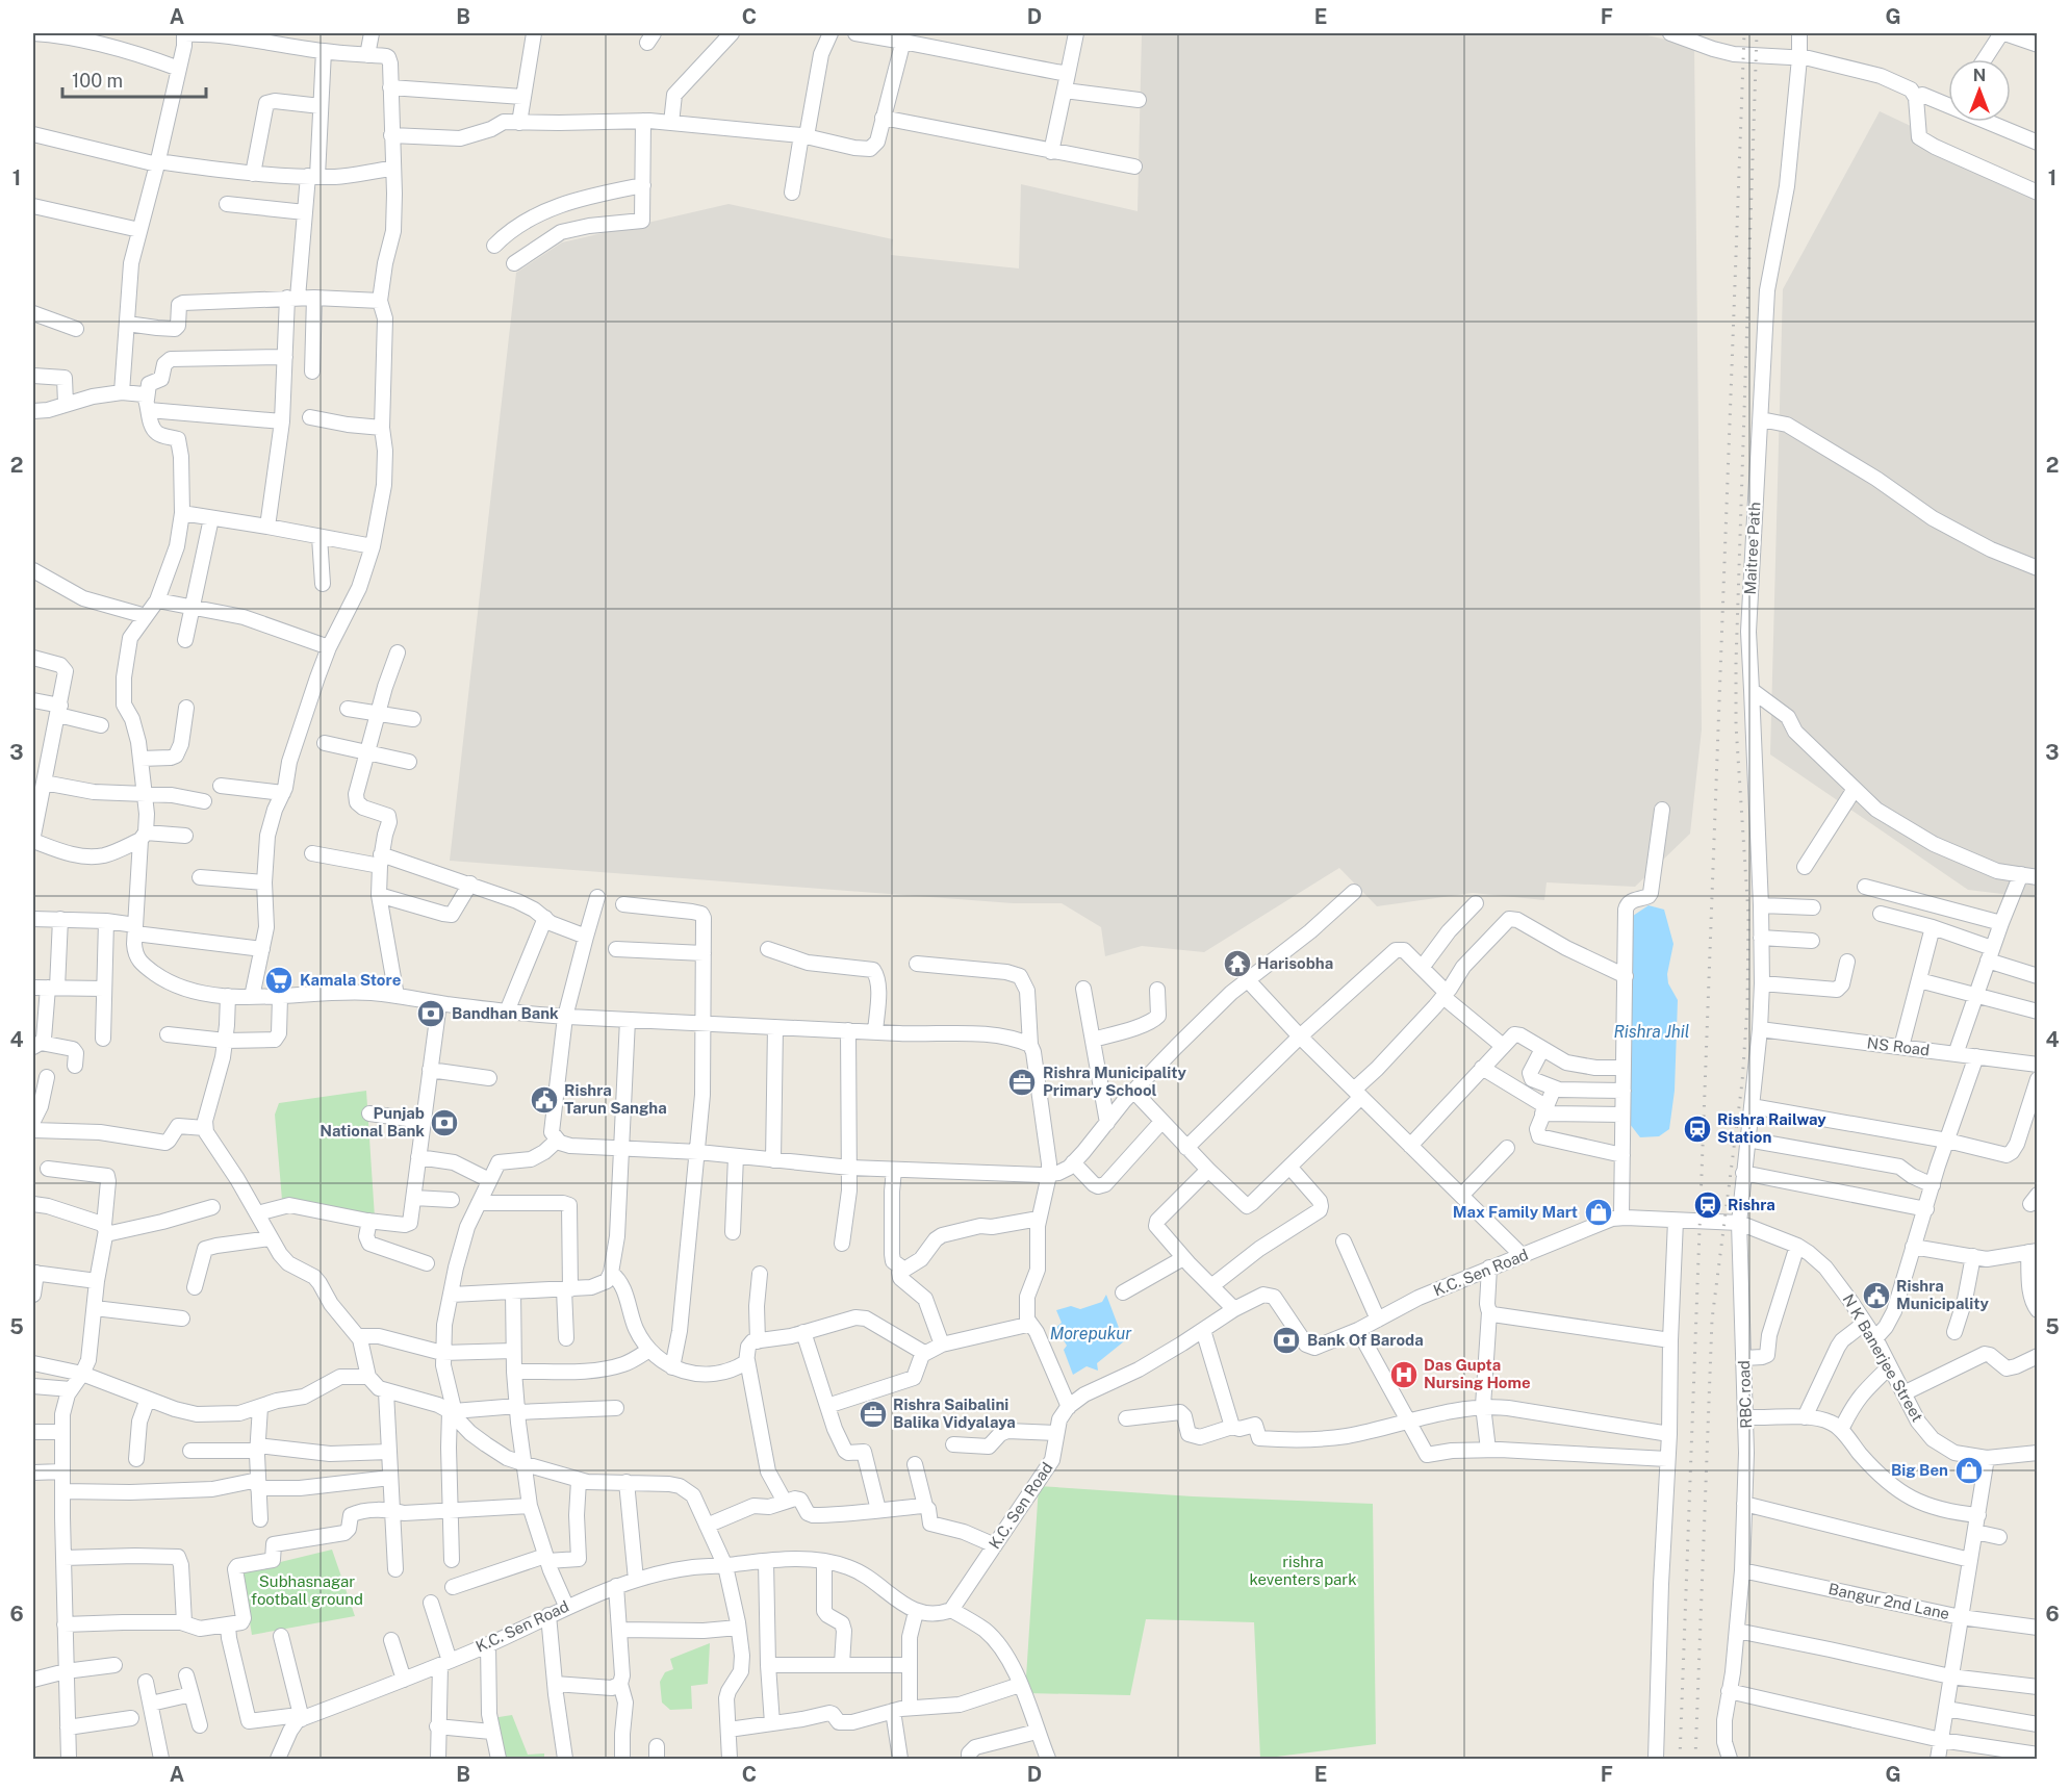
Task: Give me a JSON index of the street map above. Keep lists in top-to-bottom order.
{
  "streets": {
    "street": [
      "Maitree Path",
      "NS Road",
      "K.C. Sen Road",
      "N K Banerjee Street",
      "RBC road",
      "Bangur 2nd Lane"
    ]
  },
  "crossings": [
    ["Maitree Path", "RBC road"],
    ["NS Road", "RBC road"],
    ["K.C. Sen Road", "N K Banerjee Street"],
    ["K.C. Sen Road", "RBC road"],
    ["N K Banerjee Street", "RBC road"],
    ["RBC road", "Bangur 2nd Lane"]
  ],
  "water": ["Rishra Jhil", "Morepukur"],
  "parks": ["rishra keventers park", "Subhasnagar football ground"],
  "places": {
    "temple": ["Harisobha"],
    "supermarket": ["Kamala Store"],
    "bank": ["Bandhan Bank", "Punjab National Bank", "Bank Of Baroda"],
    "office": ["Rishra Municipality Primary School", "Rishra Saibalini Balika Vidyalaya"],
    "public building": ["Rishra Tarun Sangha", "Rishra Municipality"],
    "station": ["Rishra Railway Station", "Rishra"],
    "shop": ["Max Family Mart", "Big Ben"],
    "hospital": ["Das Gupta Nursing Home"]
  },
  "scale_bar": "100 m",
  "north": "top",
  "grid": {
    "columns": [
      "A",
      "B",
      "C",
      "D",
      "E",
      "F",
      "G"
    ],
    "rows": [
      "1",
      "2",
      "3",
      "4",
      "5",
      "6"
    ]
  }
}
